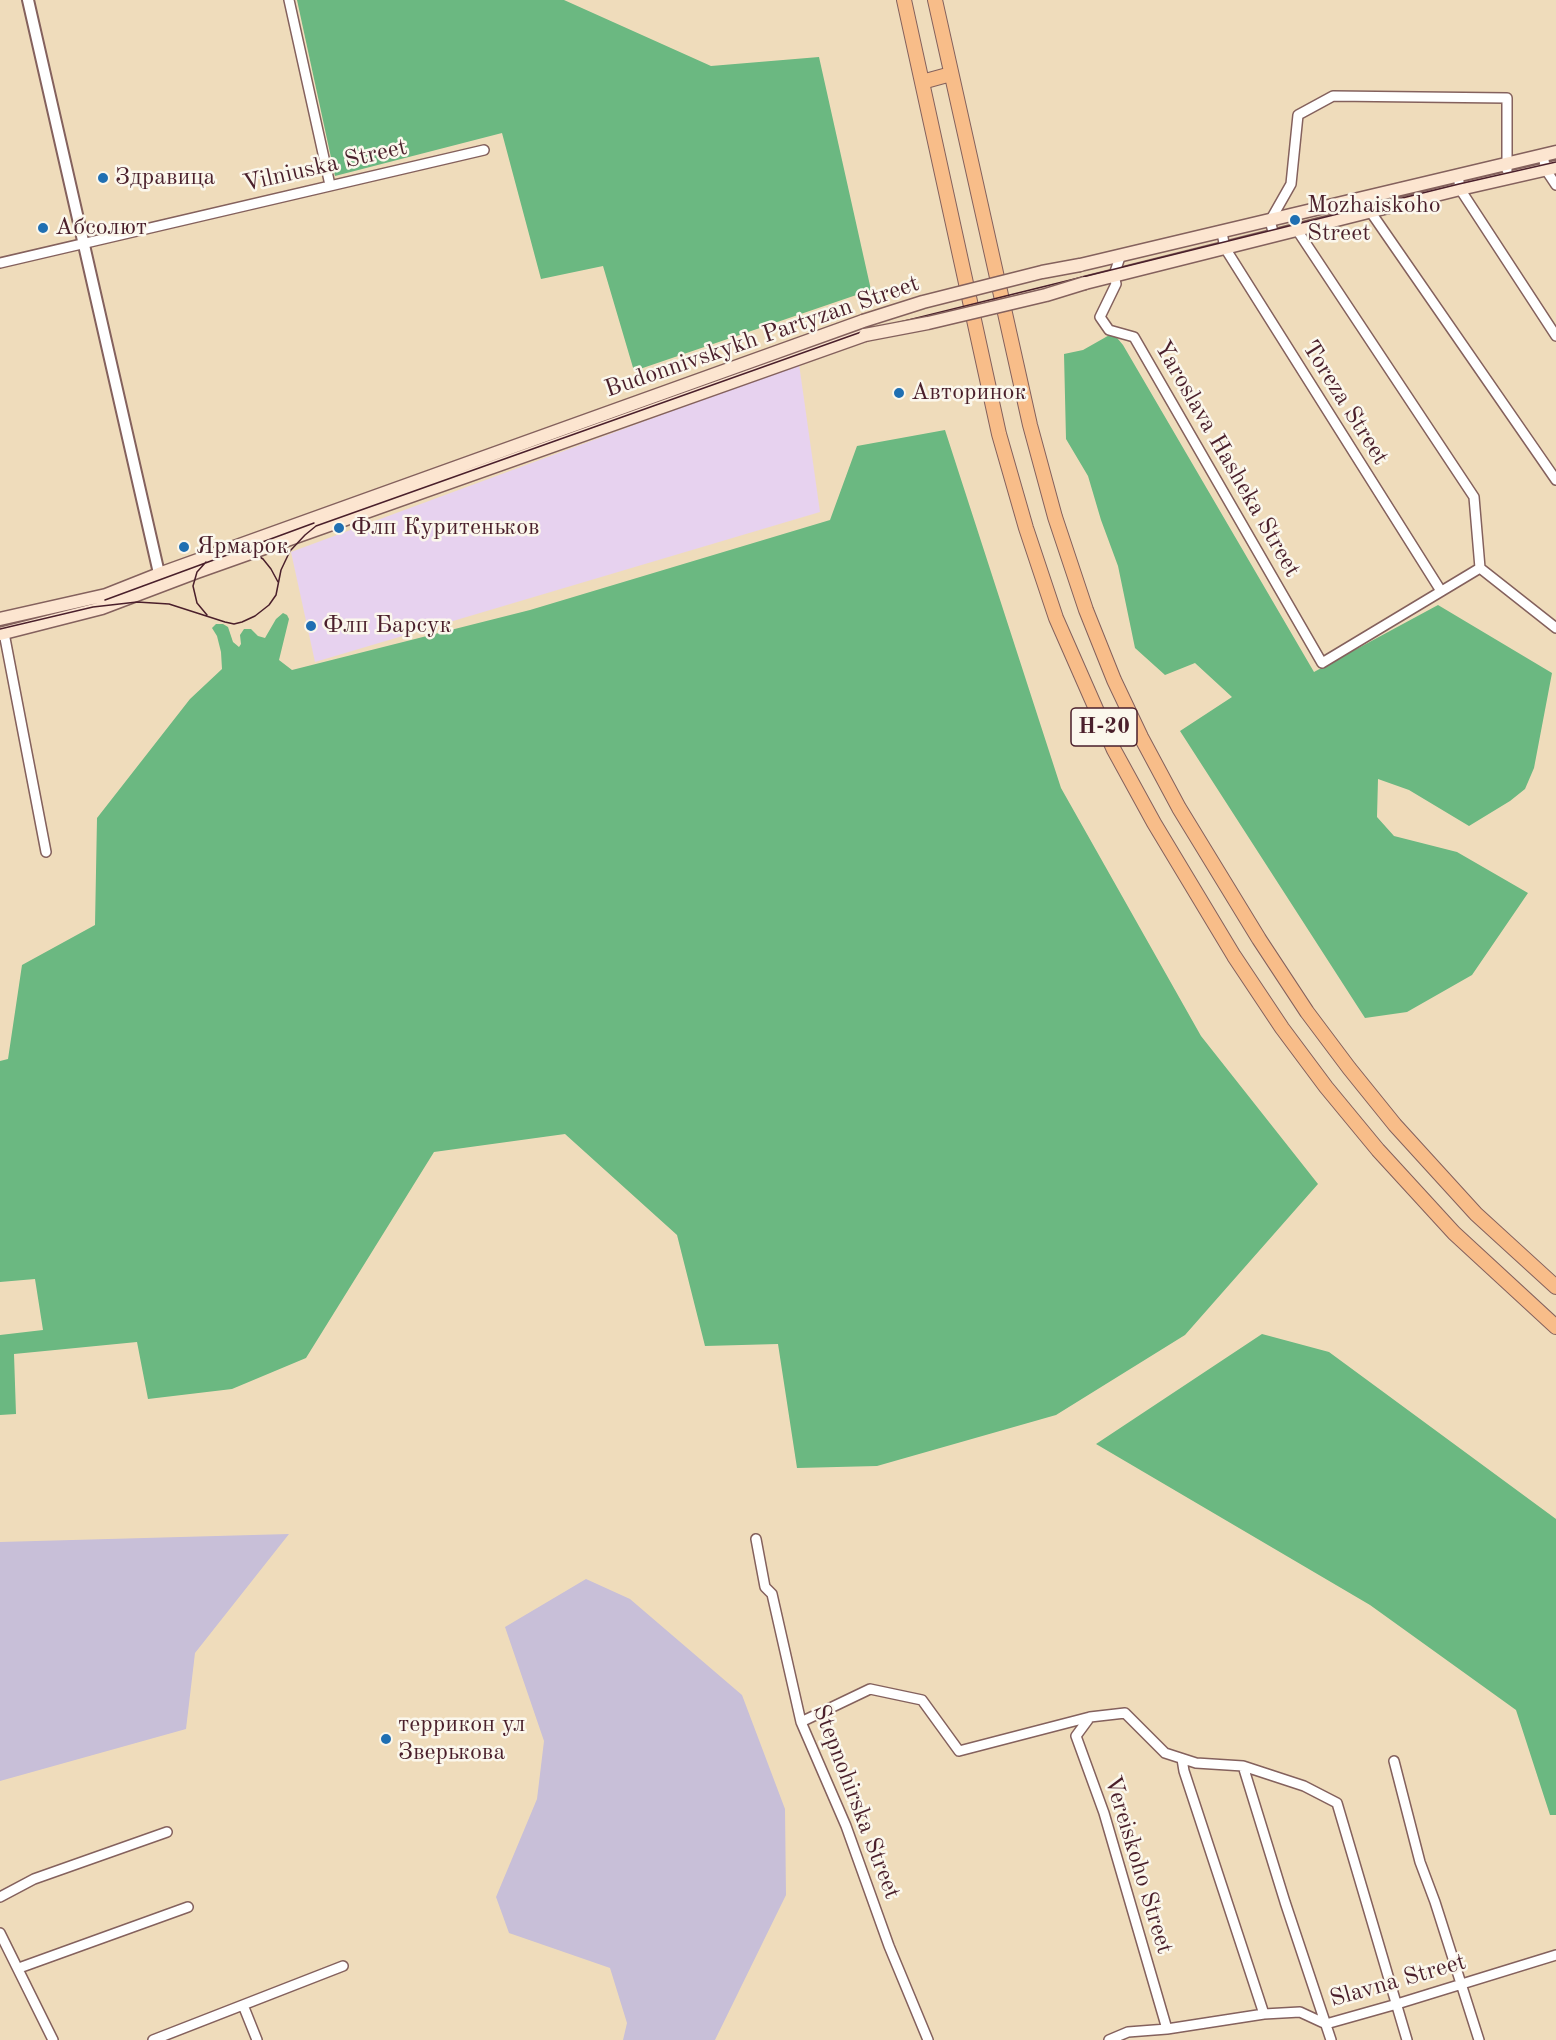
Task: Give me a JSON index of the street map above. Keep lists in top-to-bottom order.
{
  "streets": {
    "main road": ["Budonnivskykh Partyzan Street", "Н-20"],
    "street": [
      "Vilniuska Street",
      "Toreza Street",
      "Yaroslava Hasheka Street",
      "Stepnohirska Street",
      "Vereiskoho Street",
      "Slavna Street"
    ]
  },
  "crossings": [
    ["Budonnivskykh Partyzan Street", "Toreza Street"],
    ["Budonnivskykh Partyzan Street", "Yaroslava Hasheka Street"],
    ["Toreza Street", "Yaroslava Hasheka Street"],
    ["Vereiskoho Street", "Slavna Street"]
  ],
  "places": [
    "Здравица",
    "Mozhaiskoho Street",
    "Абсолют",
    "Авторинок",
    "Флп Куритеньков",
    "Ярмарок",
    "Флп Барсук",
    "террикон ул Зверькова"
  ]
}
